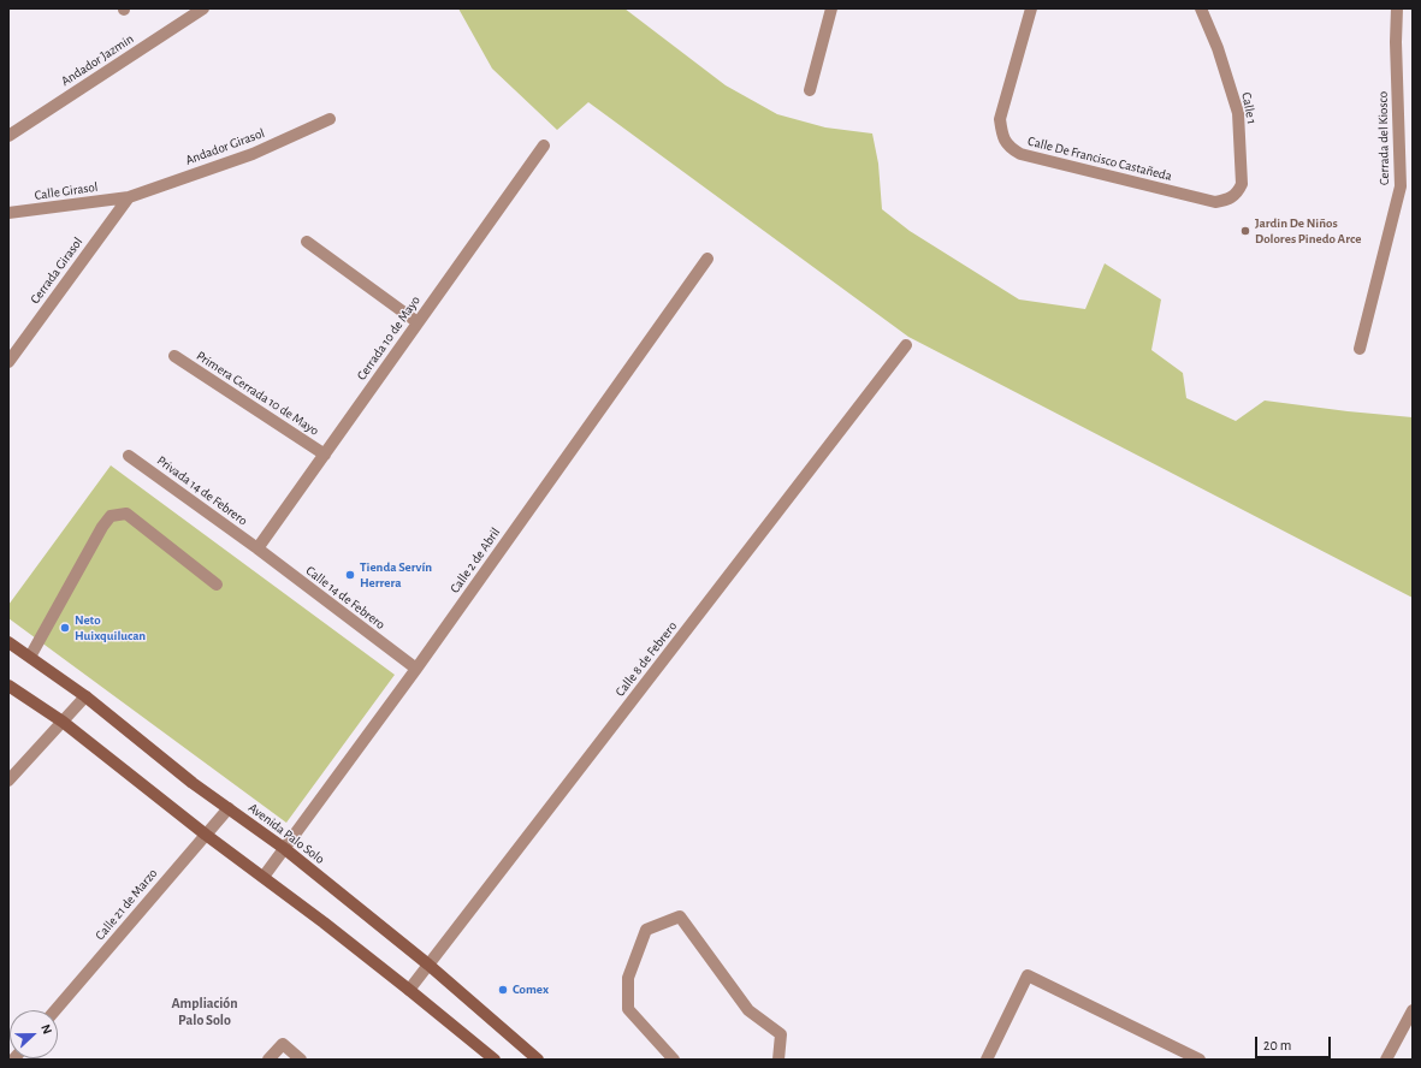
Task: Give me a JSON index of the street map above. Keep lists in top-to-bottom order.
{
  "streets": {
    "main road": ["Avenida Palo Solo"],
    "street": [
      "Andador Jazmin",
      "Calle 1",
      "Cerrada del Kiosco",
      "Andador Girasol",
      "Calle De Francisco Castañeda",
      "Calle Girasol",
      "Cerrada Girasol",
      "Cerrada 10 de Mayo",
      "Primera Cerrada 10 de Mayo",
      "Privada 14 de Febrero",
      "Calle 2 de Abril",
      "Calle 14 de Febrero",
      "Calle 8 de Febrero",
      "Calle 21 de Marzo"
    ]
  },
  "crossings": [
    ["Calle 1", "Calle De Francisco Castañeda"],
    ["Andador Girasol", "Calle Girasol"],
    ["Andador Girasol", "Cerrada Girasol"],
    ["Calle Girasol", "Cerrada Girasol"],
    ["Cerrada 10 de Mayo", "Primera Cerrada 10 de Mayo"],
    ["Cerrada 10 de Mayo", "Privada 14 de Febrero"],
    ["Cerrada 10 de Mayo", "Calle 14 de Febrero"],
    ["Privada 14 de Febrero", "Calle 14 de Febrero"],
    ["Calle 2 de Abril", "Calle 14 de Febrero"],
    ["Calle 2 de Abril", "Avenida Palo Solo"],
    ["Calle 8 de Febrero", "Avenida Palo Solo"],
    ["Avenida Palo Solo", "Calle 21 de Marzo"]
  ],
  "districts": ["Ampliación Palo Solo"],
  "places": [
    "Jardin De Niños Dolores Pinedo Arce",
    "Tienda Servín Herrera",
    "Neto Huixquilucan",
    "Comex"
  ],
  "scale_bar": "20 m",
  "north": "right"
}
